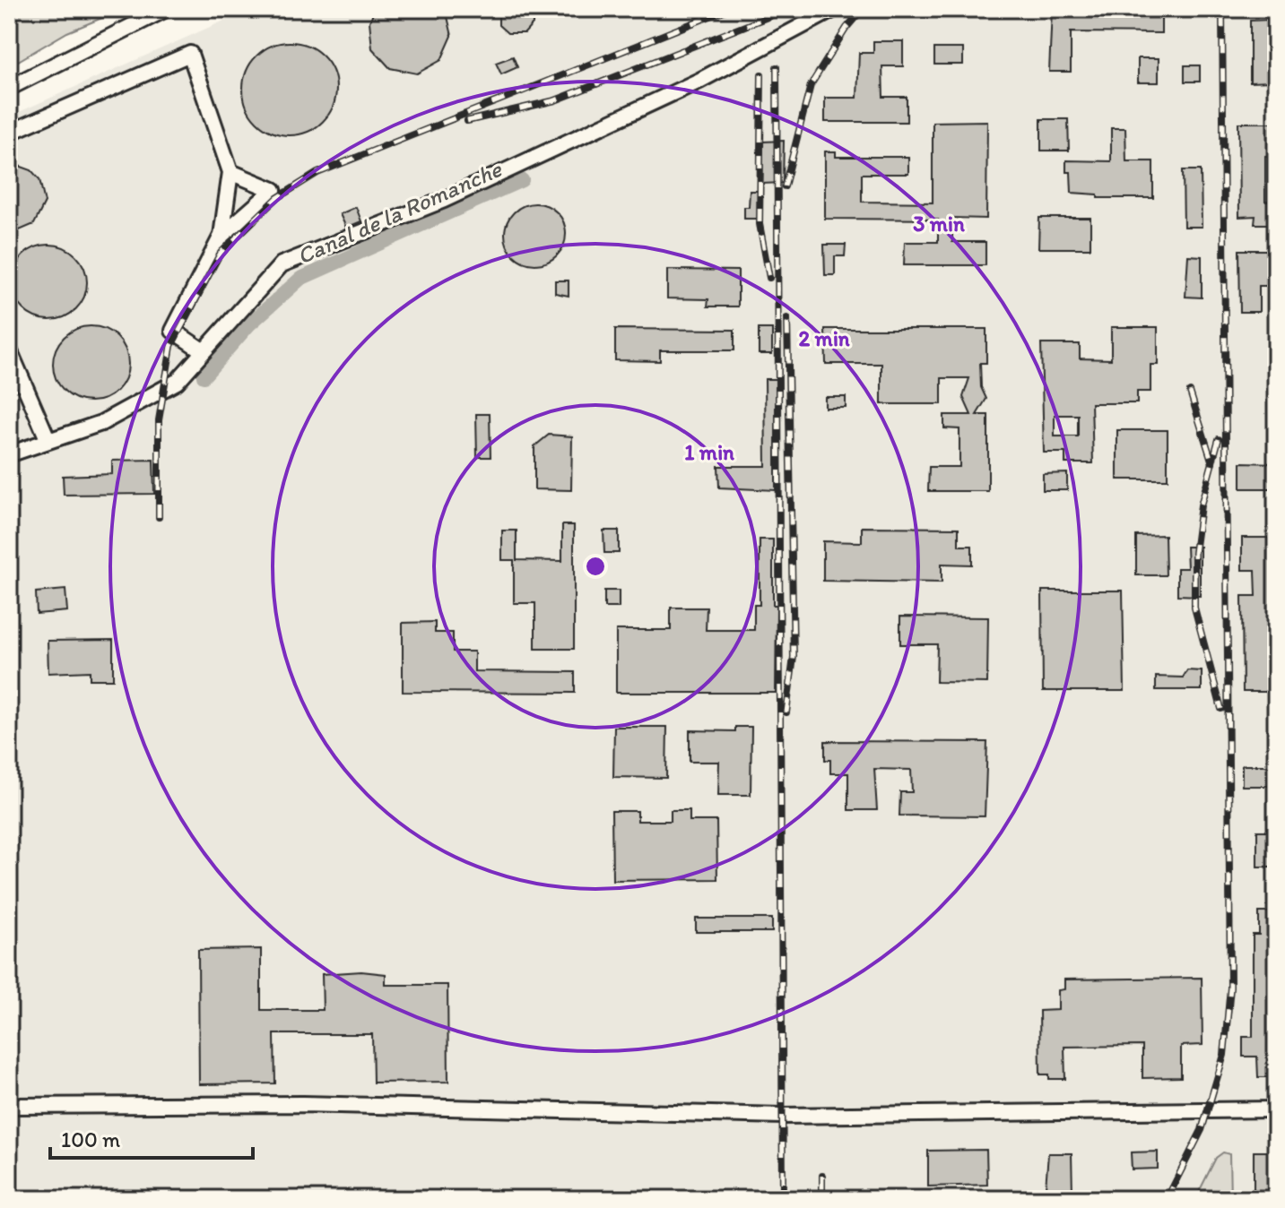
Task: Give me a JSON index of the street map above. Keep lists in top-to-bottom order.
{
  "water": ["Canal de la Romanche"],
  "scale_bar": "100 m",
  "rings": ["3 min", "2 min", "1 min"]
}
